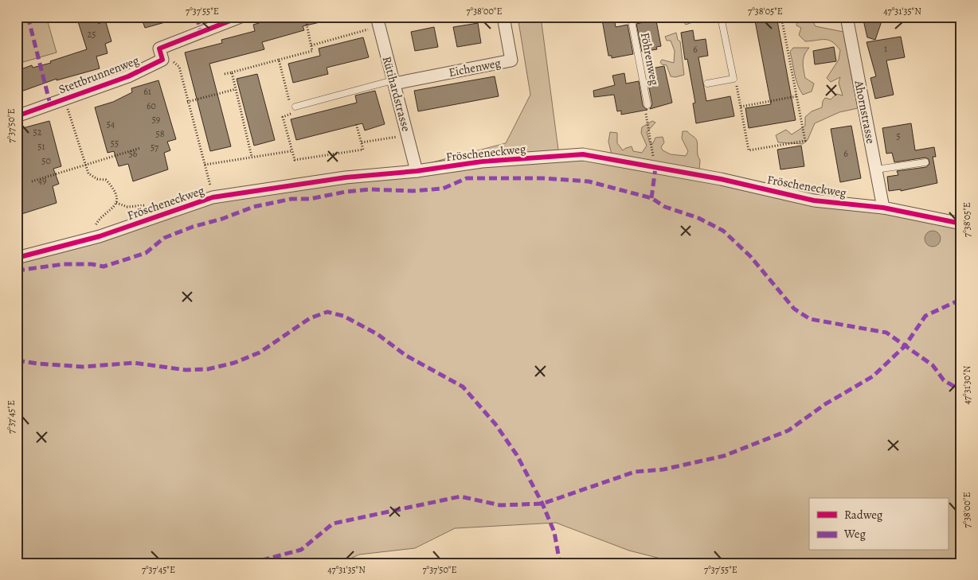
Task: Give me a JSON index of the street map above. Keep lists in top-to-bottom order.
{
  "streets": {
    "street": [
      "Eichenweg",
      "Stettbrunnenweg",
      "Rütihardstrasse",
      "Ahornstrasse",
      "Fröscheneckweg"
    ],
    "lane": ["Föhrenweg"]
  },
  "crossings": [
    ["Eichenweg", "Rütihardstrasse"],
    ["Rütihardstrasse", "Fröscheneckweg"],
    ["Ahornstrasse", "Fröscheneckweg"]
  ],
  "house_numbers": [
    "25",
    "1",
    "6",
    "61",
    "60",
    "59",
    "54",
    "52",
    "58",
    "5",
    "55",
    "51",
    "57",
    "56",
    "6",
    "50",
    "49"
  ],
  "legend": ["Radweg", "Weg"],
  "coordinates": [
    "7°37'55\"E",
    "7°38'00\"E",
    "7°38'05\"E",
    "47°31'35\"N",
    "7°37'50\"E",
    "47°31'30\"N",
    "7°37'45\"E"
  ]
}
